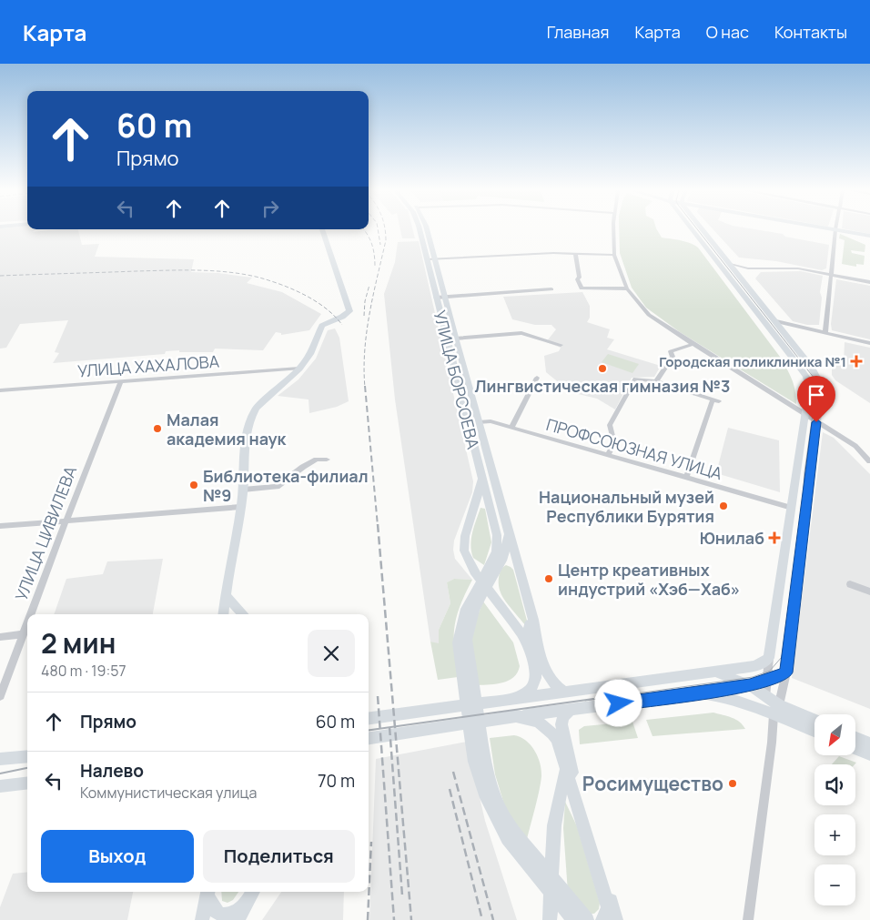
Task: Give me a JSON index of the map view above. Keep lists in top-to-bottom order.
{
  "streets": {
    "main road": ["УЛИЦА БОРСОЕВА"],
    "street": ["УЛИЦА ХАХАЛОВА", "ПРОФСОЮЗНАЯ УЛИЦА", "УЛИЦА ЦИВИЛЕВА"]
  },
  "crossings": [
    ["УЛИЦА ХАХАЛОВА", "УЛИЦА ЦИВИЛЕВА"],
    ["УЛИЦА БОРСОЕВА", "ПРОФСОЮЗНАЯ УЛИЦА"]
  ],
  "places": {
    "health": ["Городская поликлиника №1", "Юнилаб"],
    "other": [
      "Лингвистическая гимназия №3",
      "Малая академия наук",
      "Библиотека-филиал №9",
      "Национальный музей Республики Бурятия",
      "Центр креативных индустрий «Хэб—Хаб»",
      "Росимущество"
    ]
  },
  "north": "bottom left",
  "page": {
    "header": "Карта",
    "nav": [
      "Главная",
      "Карта",
      "О нас",
      "Контакты"
    ],
    "turn": ["60 m", "Прямо"],
    "heading": ["2 мин", "480 m · 19:57"],
    "list": [
      {
        "name": "Прямо",
        "value": "60 m"
      },
      {
        "name": "Налево",
        "note": "Коммунистическая улица",
        "value": "70 m"
      }
    ],
    "map_buttons": ["+", "−"],
    "buttons": ["Выход", "Поделиться"]
  }
}
